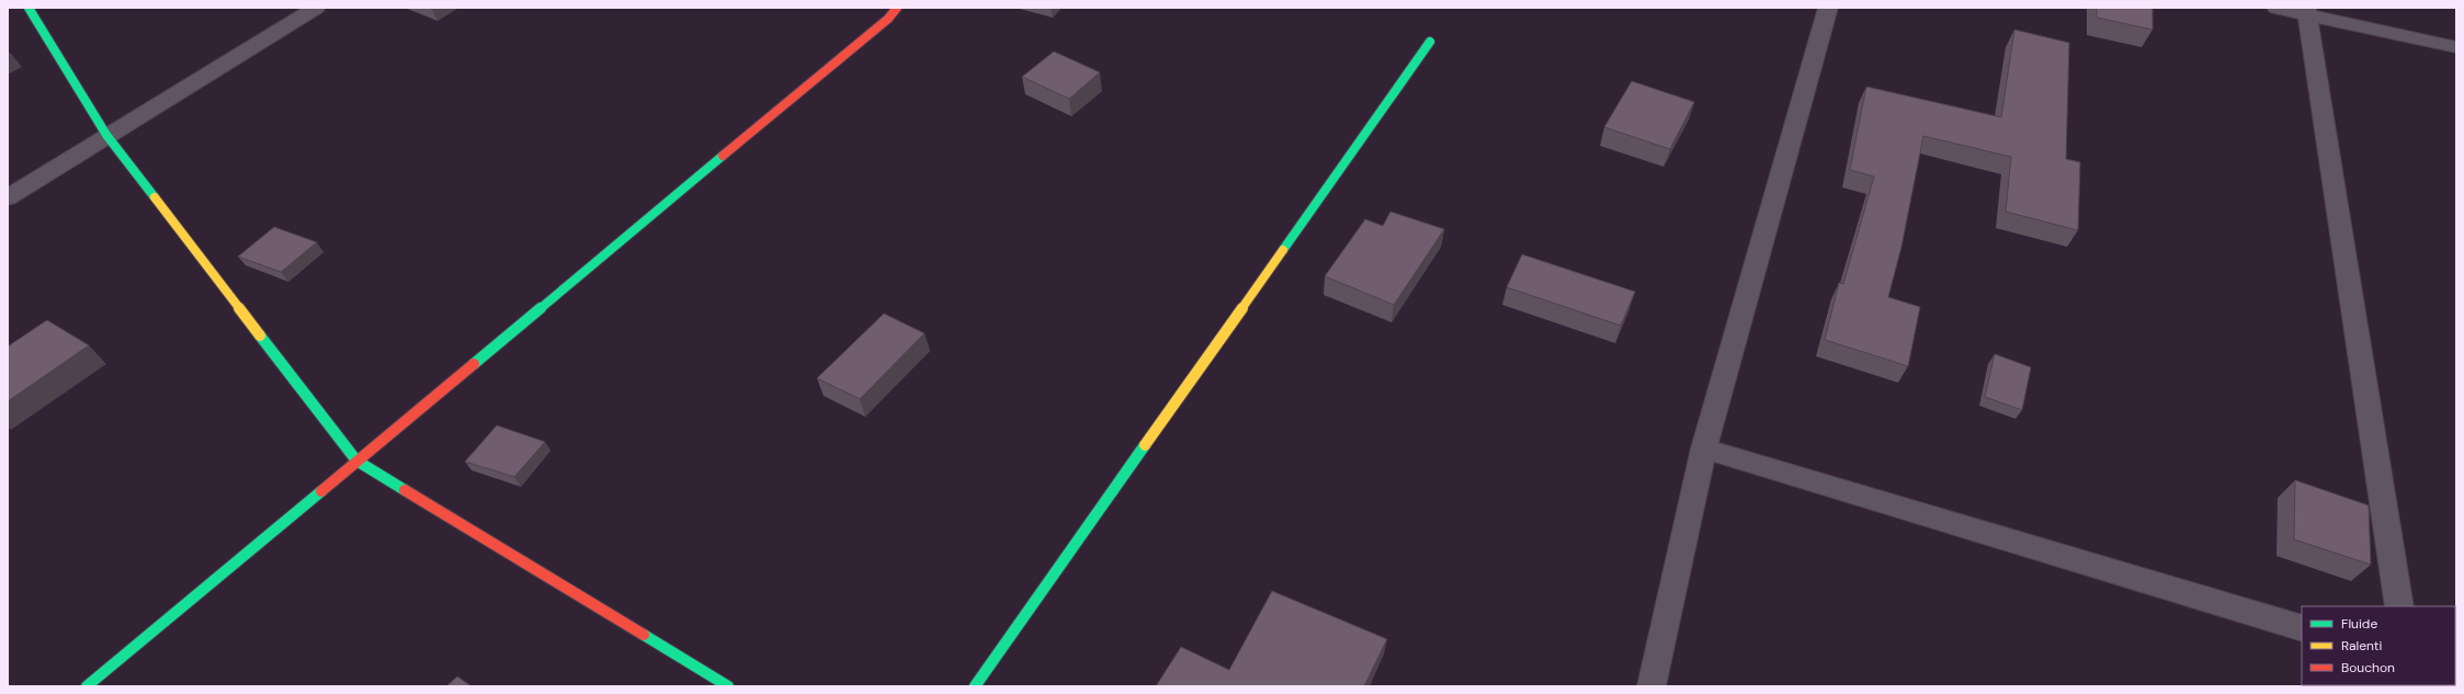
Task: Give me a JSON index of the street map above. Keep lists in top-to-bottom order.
{
  "legend": ["Fluide", "Ralenti", "Bouchon"]
}
